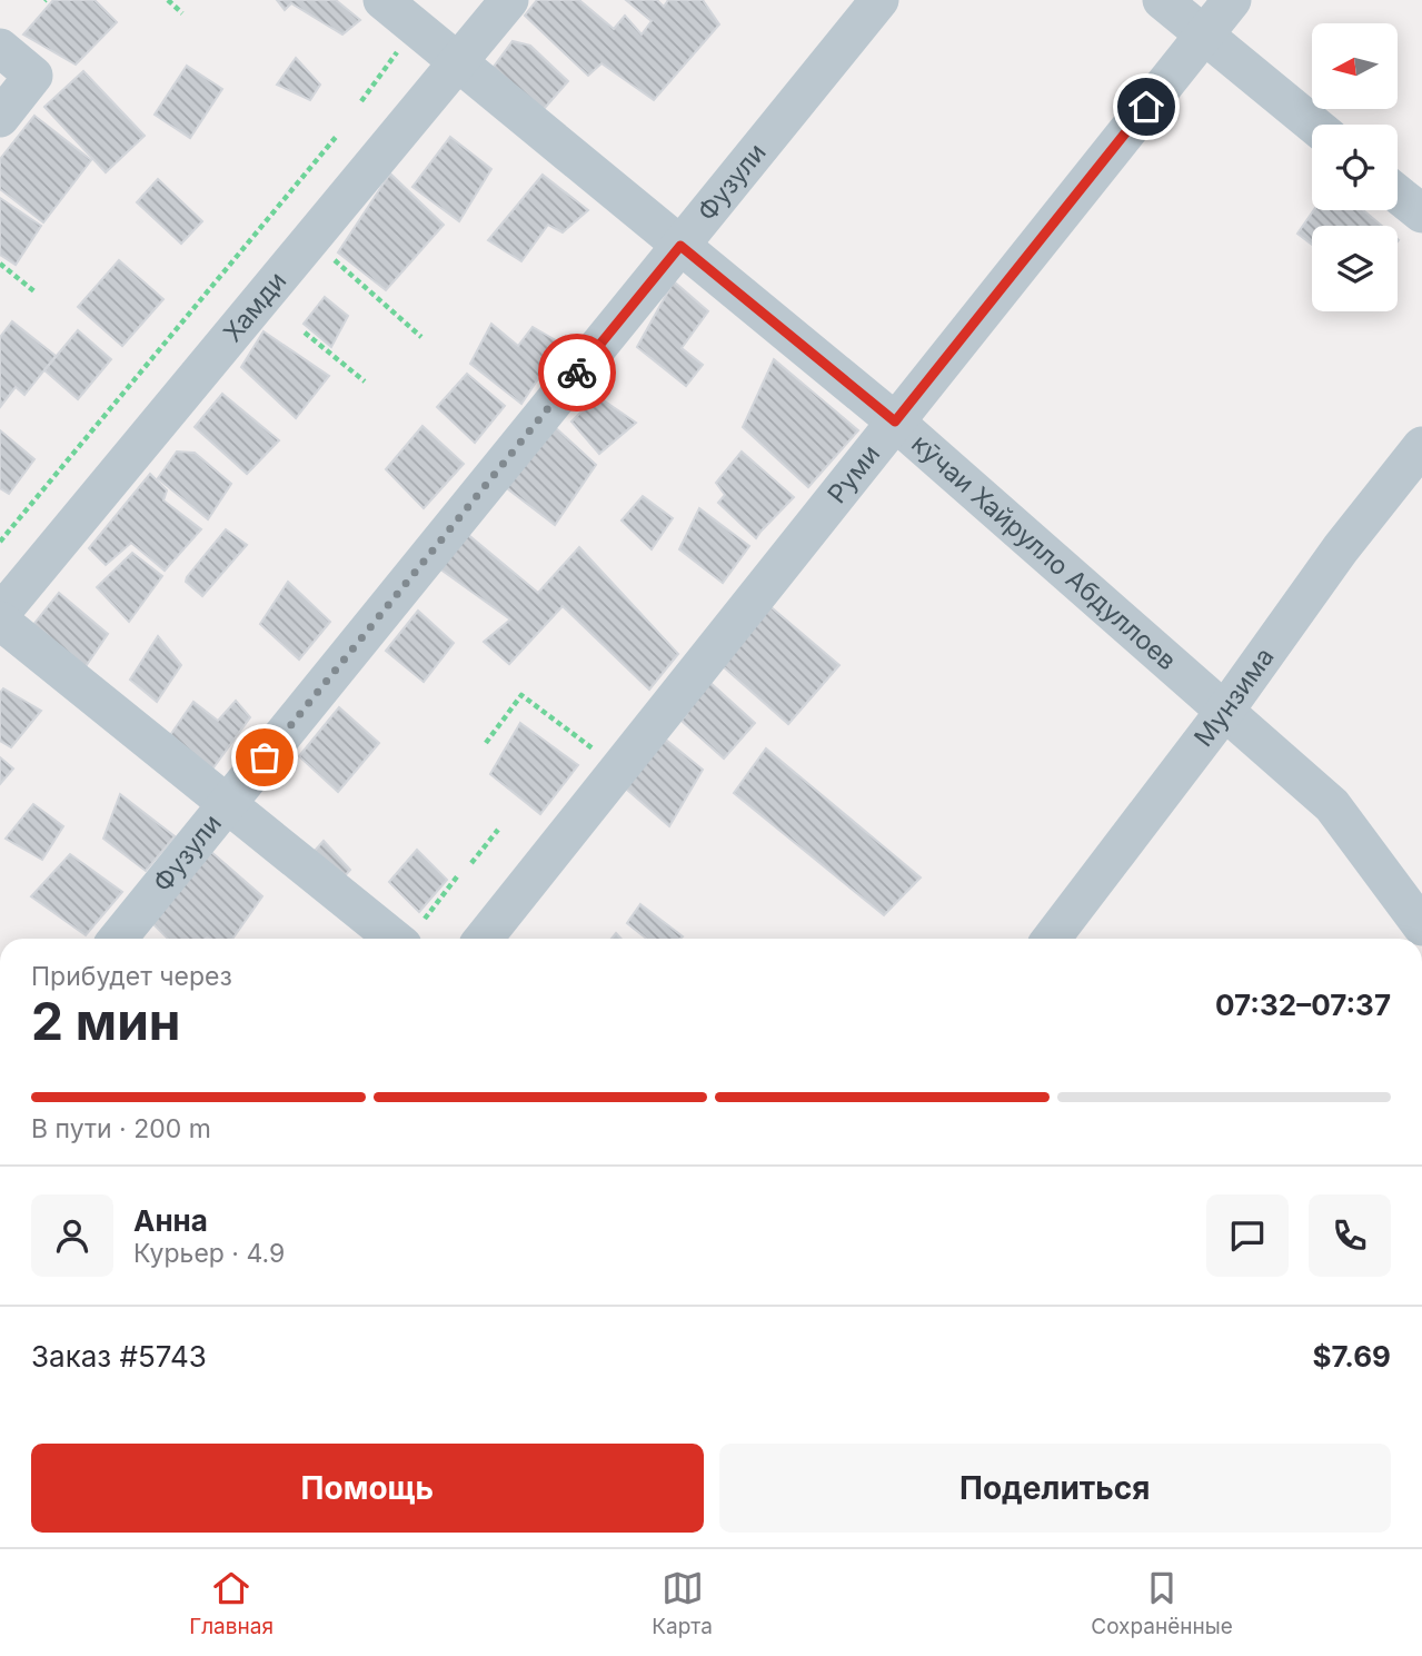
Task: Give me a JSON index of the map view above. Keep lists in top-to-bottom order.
{
  "streets": {
    "street": [
      "Фузули",
      "Хамди",
      "Руми",
      "кӯчаи Хайрулло Абдуллоев",
      "Мунзима"
    ]
  },
  "crossings": [
    ["Фузули", "кӯчаи Хайрулло Абдуллоев"],
    ["Хамди", "кӯчаи Хайрулло Абдуллоев"],
    ["Руми", "кӯчаи Хайрулло Абдуллоев"],
    ["кӯчаи Хайрулло Абдуллоев", "Мунзима"]
  ],
  "north": "left",
  "page": {
    "heading": ["2 мин", "Прибудет через", "07:32–07:37"],
    "panel": [
      "Анна",
      "Курьер · 4.9",
      "Заказ #5743",
      "$7.69"
    ],
    "bar": "В пути · 200 m",
    "buttons": ["Помощь", "Поделиться"],
    "tabs": ["Главная", "Карта", "Сохранённые"]
  }
}
